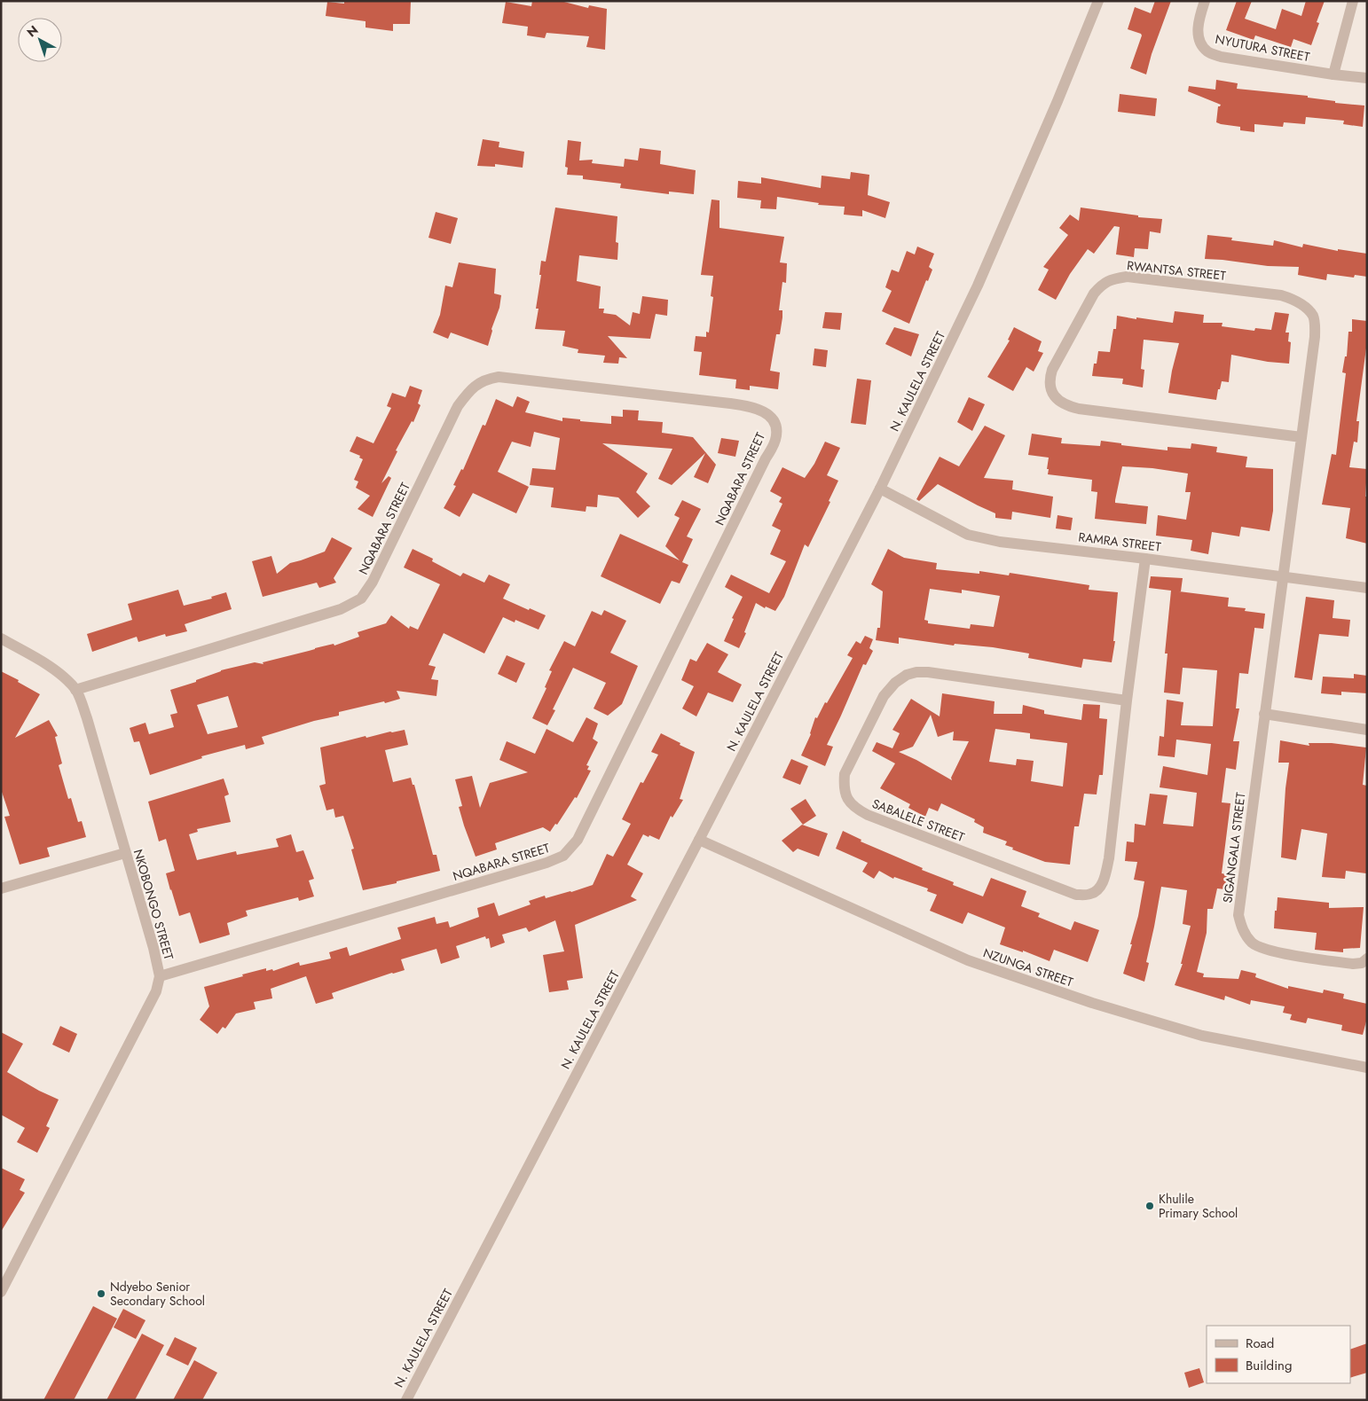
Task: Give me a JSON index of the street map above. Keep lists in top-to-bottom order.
{
  "streets": {
    "street": [
      "NYUTURA STREET",
      "RWANTSA STREET",
      "N. KAULELA STREET",
      "NQABARA STREET",
      "RAMRA STREET",
      "SABALELE STREET",
      "SIGANGALA STREET",
      "NKOBONGO STREET",
      "NZUNGA STREET"
    ]
  },
  "crossings": [
    ["RWANTSA STREET", "RAMRA STREET"],
    ["RWANTSA STREET", "SIGANGALA STREET"],
    ["N. KAULELA STREET", "RAMRA STREET"],
    ["N. KAULELA STREET", "NZUNGA STREET"],
    ["NQABARA STREET", "NKOBONGO STREET"],
    ["RAMRA STREET", "SABALELE STREET"],
    ["RAMRA STREET", "SIGANGALA STREET"]
  ],
  "places": ["Khulile Primary School", "Ndyebo Senior Secondary School"],
  "legend": ["Road", "Building"],
  "north": "top left"
}
